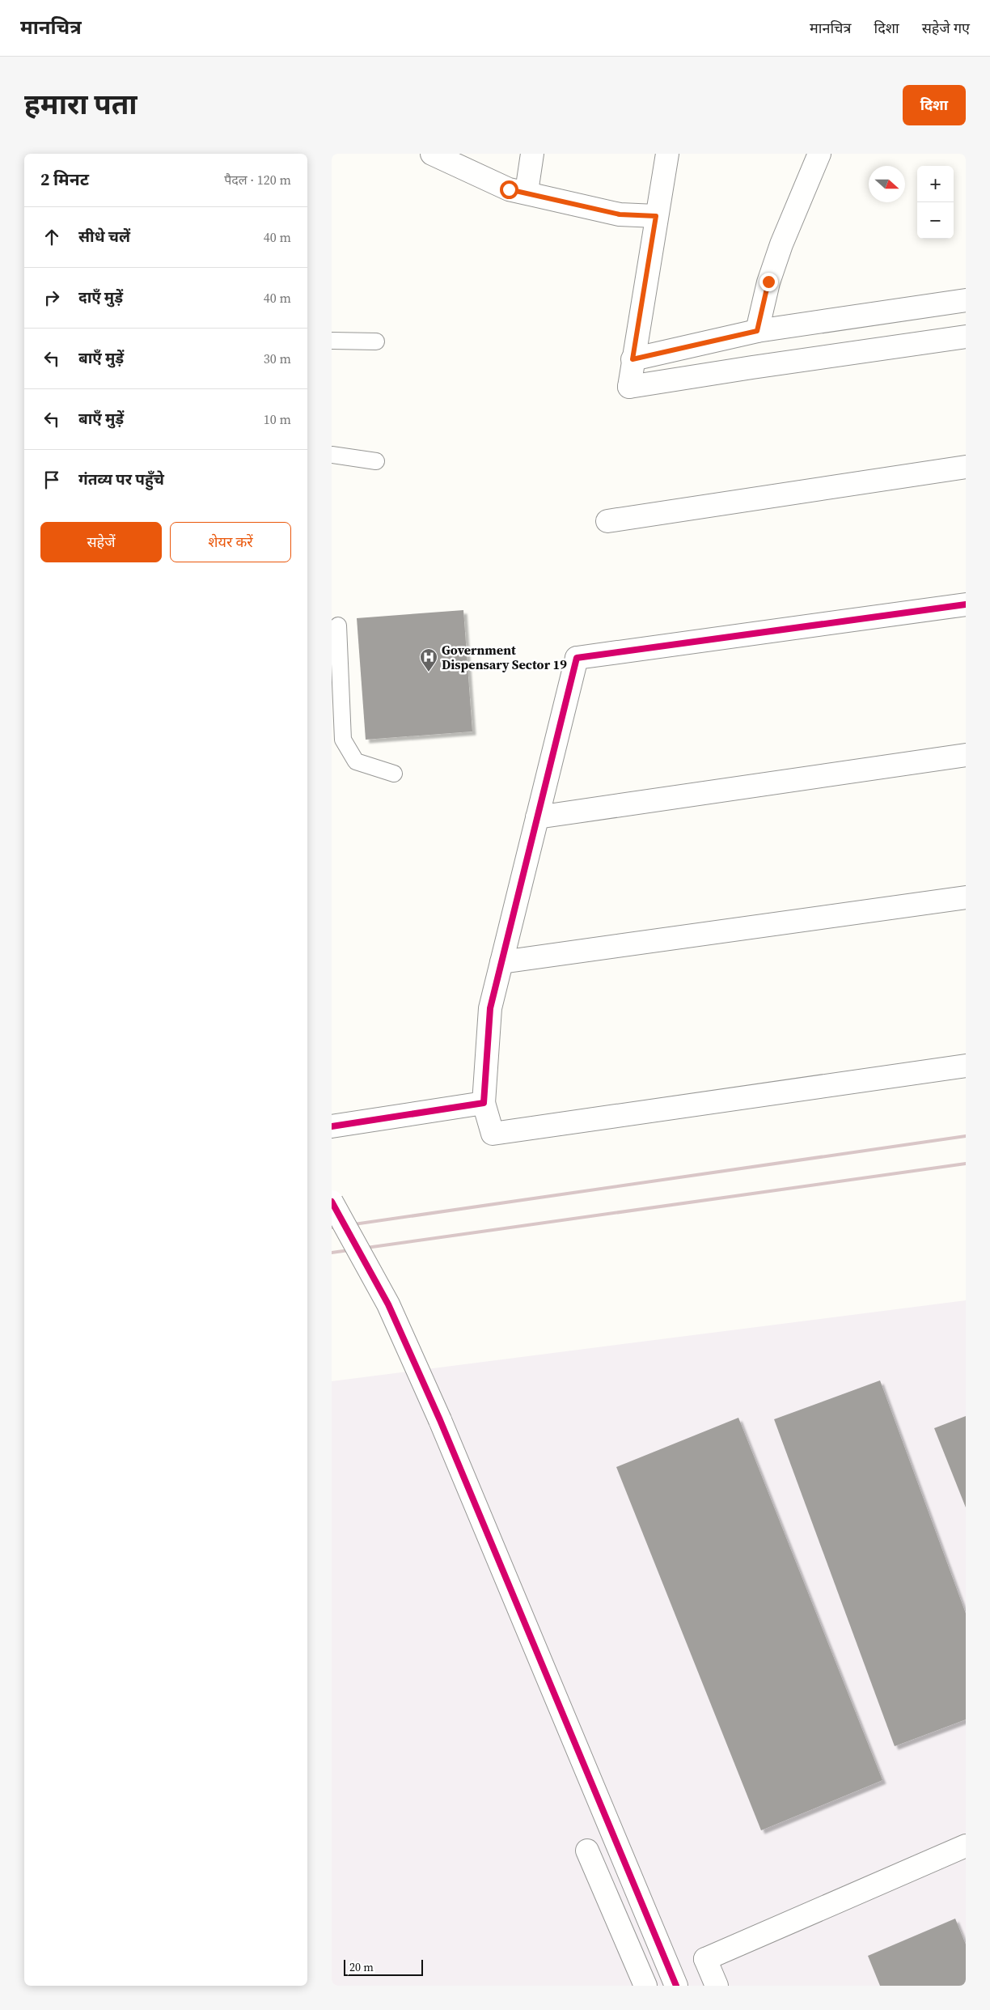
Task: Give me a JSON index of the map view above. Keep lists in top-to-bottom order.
{
  "places": {
    "hospital": ["Government Dispensary Sector 19"]
  },
  "scale_bar": "20 m",
  "north": "right",
  "page": {
    "header": "मानचित्र",
    "nav": ["मानचित्र", "दिशा", "सहेजे गए"],
    "title": "हमारा पता",
    "buttons": [
      "दिशा",
      ["सहेजें", "शेयर करें"]
    ],
    "heading": ["2 मिनट", "पैदल · 120 m"],
    "map_buttons": ["+", "−"],
    "list": [
      ["सीधे चलें", "40 m"],
      ["दाएँ मुड़ें", "40 m"],
      ["बाएँ मुड़ें", "30 m"],
      ["बाएँ मुड़ें", "10 m"],
      "गंतव्य पर पहुँचे"
    ],
    "scale": "20 m"
  }
}
